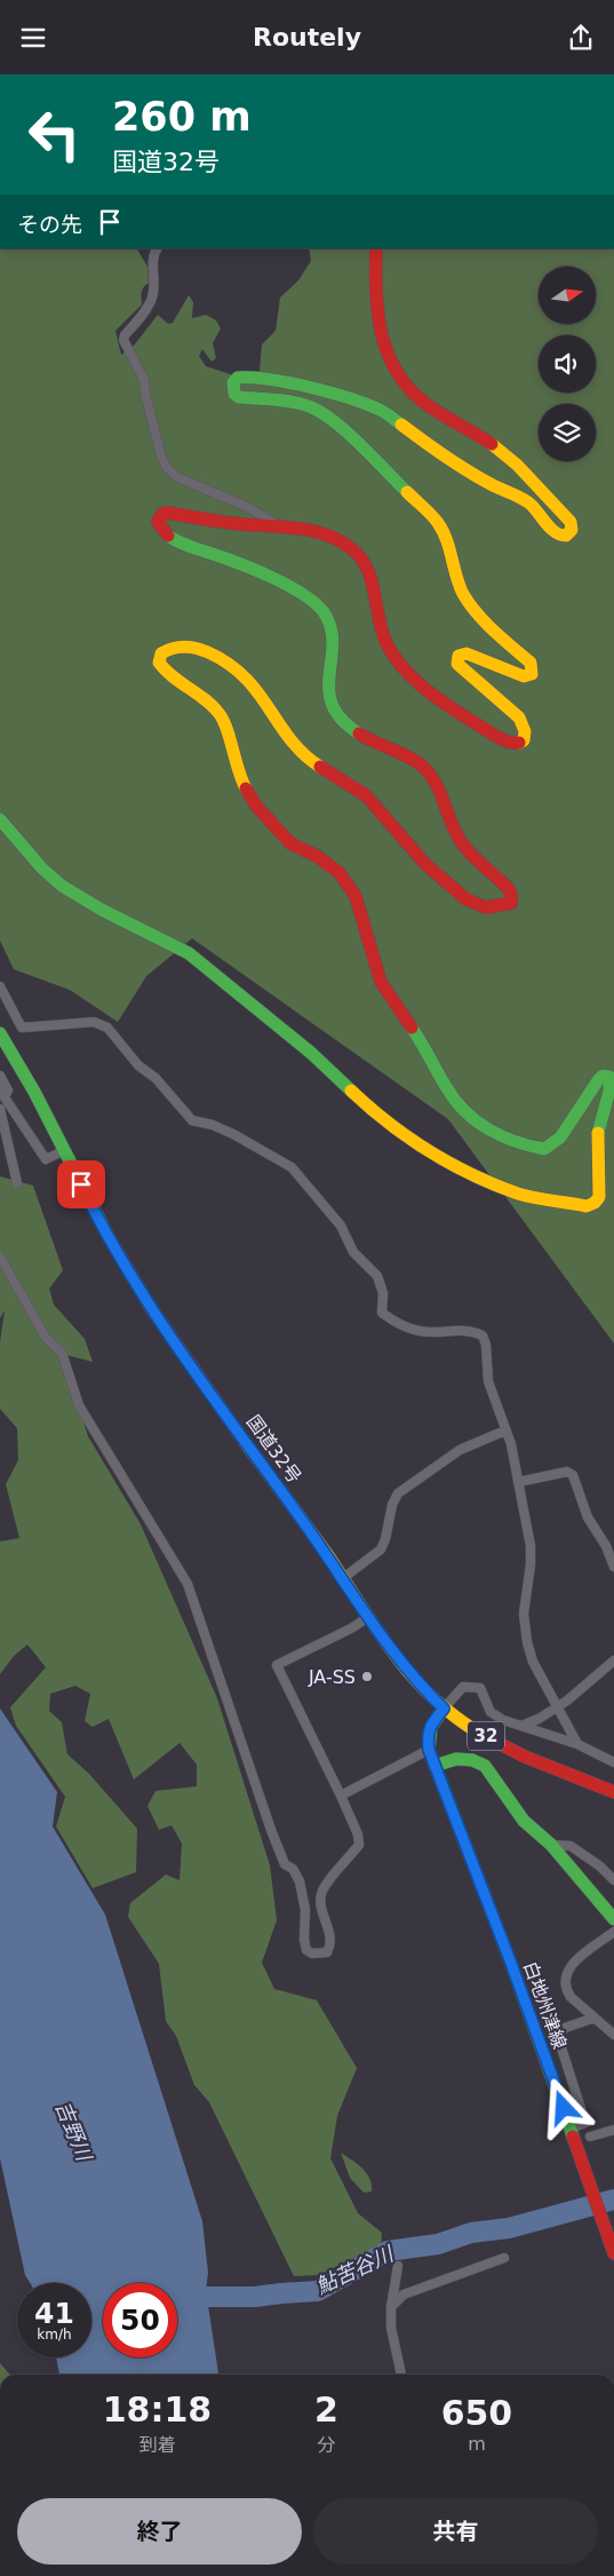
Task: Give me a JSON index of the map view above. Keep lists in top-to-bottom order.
{
  "streets": {
    "main road": ["国道32号", "32", "白地州津線"]
  },
  "crossings": [
    ["国道32号", "白地州津線"]
  ],
  "water": ["吉野川", "鮎苦谷川"],
  "places": ["JA-SS"],
  "north": "right",
  "page": {
    "header": "Routely",
    "turn": ["260 m", "国道32号"],
    "then": "その先",
    "speed": "41 km/h",
    "limit": "50",
    "eta": [
      "18:18",
      "到着",
      "2",
      "分",
      "650",
      "m"
    ],
    "buttons": ["終了", "共有"]
  }
}
